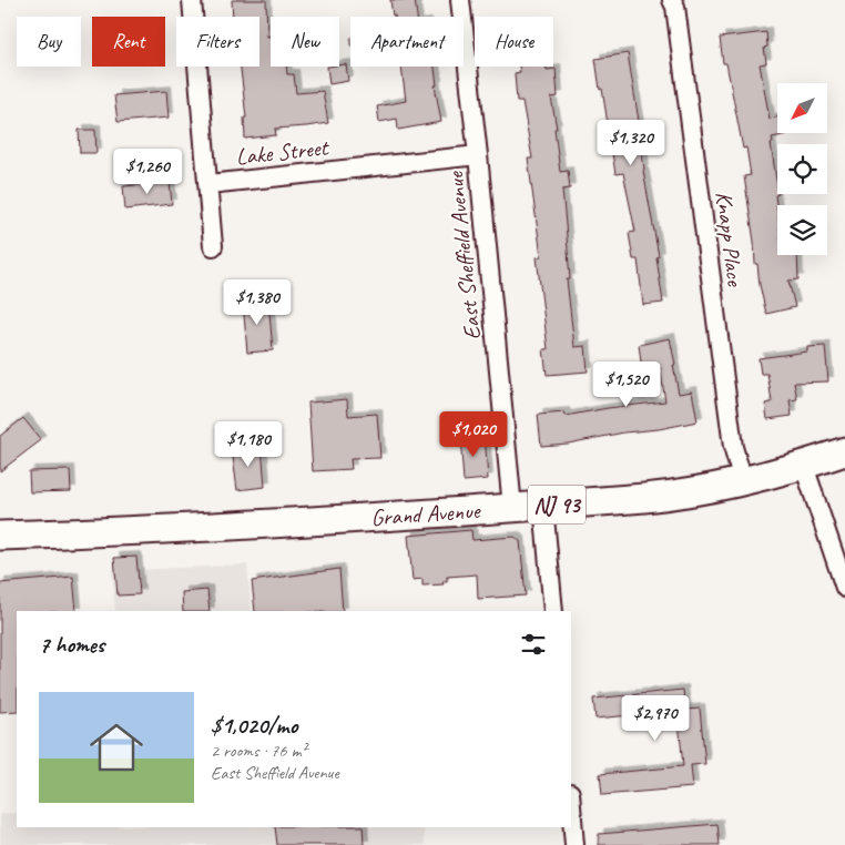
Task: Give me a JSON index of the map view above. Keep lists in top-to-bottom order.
{
  "streets": {
    "main road": ["NJ 93", "Grand Avenue"],
    "street": ["Lake Street", "Knapp Place", "East Sheffield Avenue"]
  },
  "crossings": [
    ["Lake Street", "East Sheffield Avenue"],
    ["Knapp Place", "Grand Avenue"],
    ["East Sheffield Avenue", "Grand Avenue"]
  ],
  "north": "bottom left",
  "page": {
    "chip": [
      "Buy",
      "Rent",
      "Filters",
      "New",
      "Apartment",
      "House"
    ],
    "price": [
      "$1,320",
      "$1,260",
      "$1,380",
      "$1,520",
      "$1,020",
      "$1,180",
      "$2,970"
    ],
    "heading": "7 homes",
    "list": [
      {
        "name": "$1,020/mo",
        "note": "2 rooms · 76 m² · East Sheffield Avenue"
      }
    ]
  }
}
